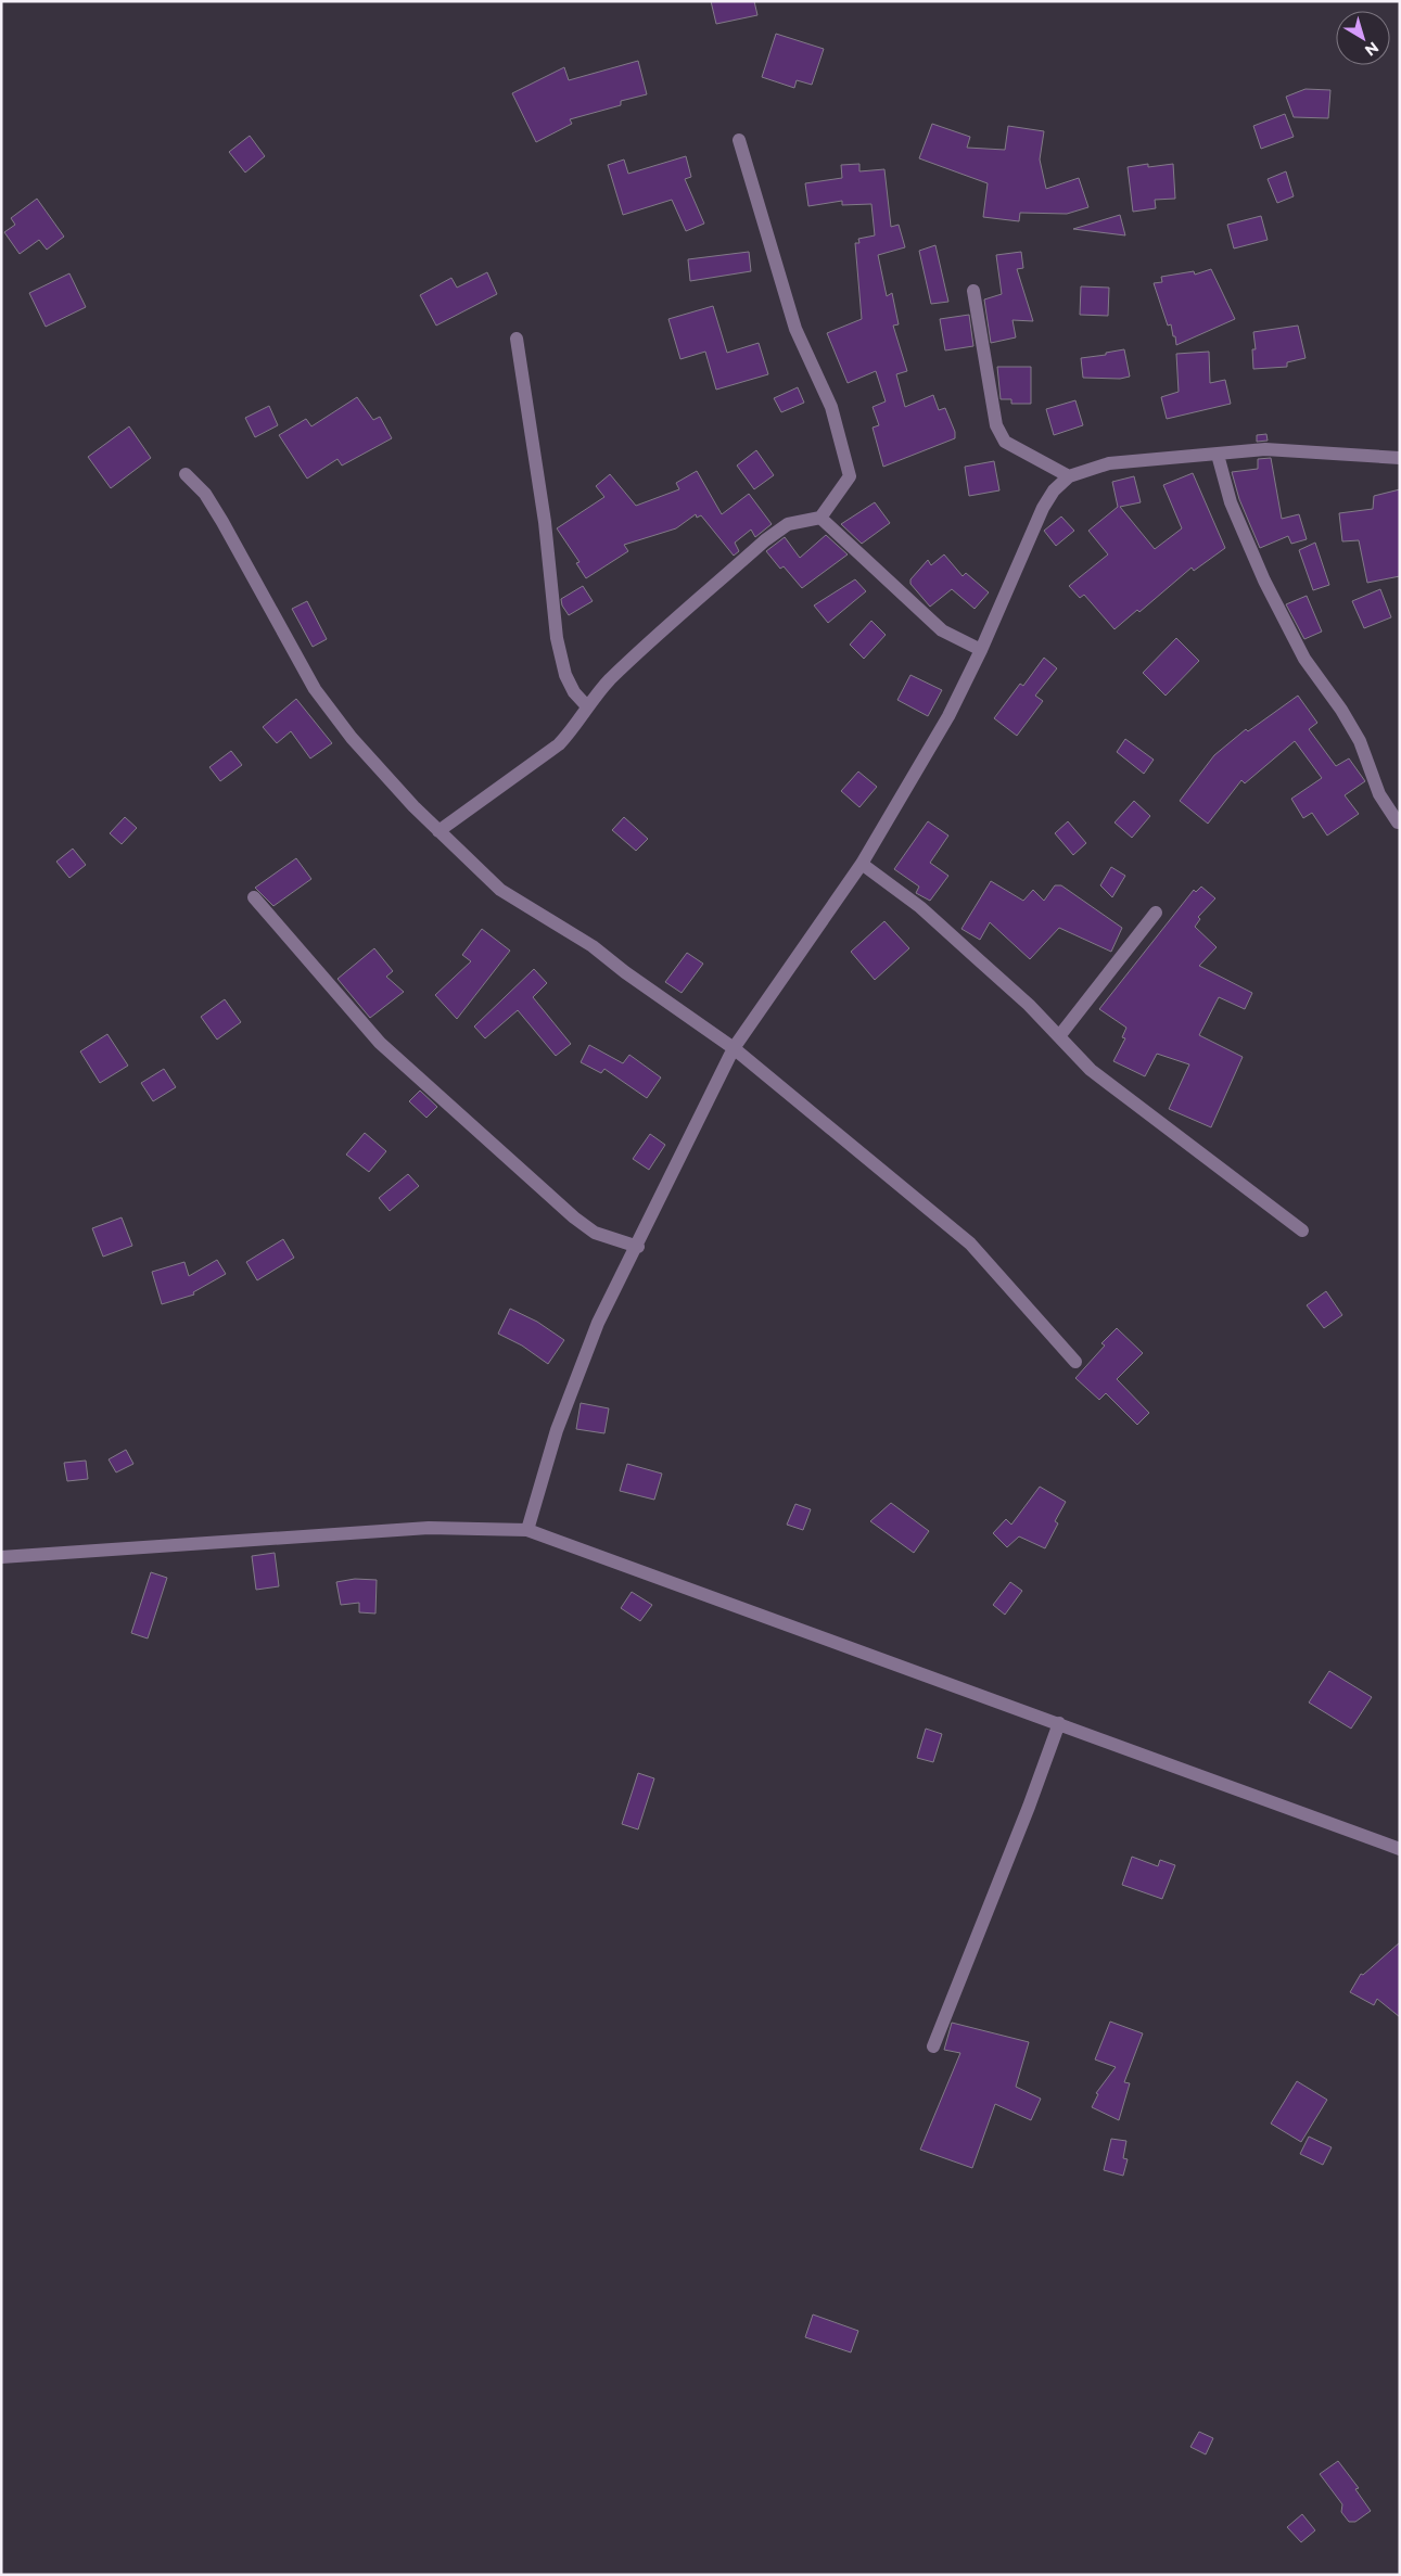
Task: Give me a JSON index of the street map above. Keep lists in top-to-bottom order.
{
  "north": "bottom right"
}
